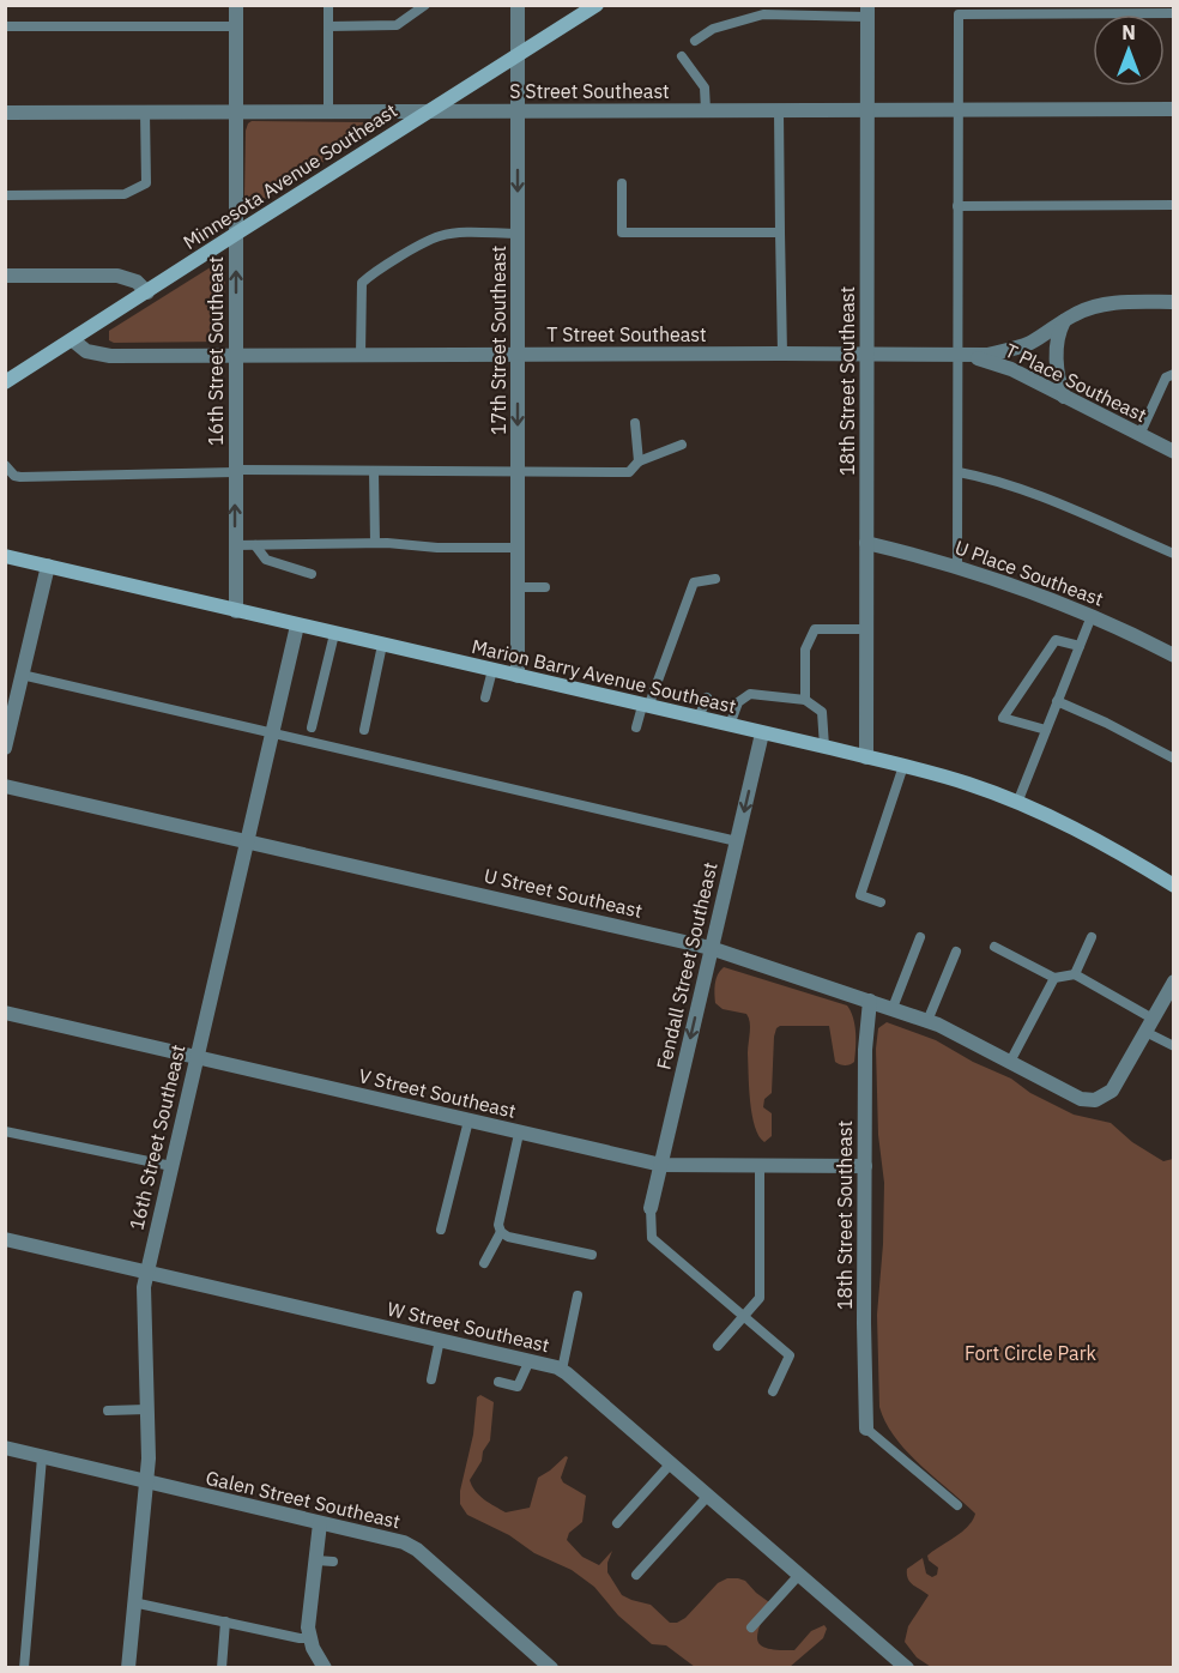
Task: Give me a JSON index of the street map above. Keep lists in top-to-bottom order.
{
  "streets": {
    "main road": ["Minnesota Avenue Southeast", "Marion Barry Avenue Southeast"],
    "street": [
      "S Street Southeast",
      "T Street Southeast",
      "17th Street Southeast",
      "16th Street Southeast",
      "18th Street Southeast",
      "T Place Southeast",
      "U Place Southeast",
      "U Street Southeast",
      "Fendall Street Southeast",
      "V Street Southeast",
      "W Street Southeast",
      "Galen Street Southeast"
    ]
  },
  "crossings": [
    ["S Street Southeast", "Minnesota Avenue Southeast"],
    ["S Street Southeast", "17th Street Southeast"],
    ["S Street Southeast", "16th Street Southeast"],
    ["S Street Southeast", "18th Street Southeast"],
    ["Minnesota Avenue Southeast", "T Street Southeast"],
    ["Minnesota Avenue Southeast", "17th Street Southeast"],
    ["Minnesota Avenue Southeast", "16th Street Southeast"],
    ["T Street Southeast", "17th Street Southeast"],
    ["T Street Southeast", "16th Street Southeast"],
    ["T Street Southeast", "18th Street Southeast"],
    ["T Street Southeast", "T Place Southeast"],
    ["17th Street Southeast", "Marion Barry Avenue Southeast"],
    ["16th Street Southeast", "Marion Barry Avenue Southeast"],
    ["16th Street Southeast", "U Street Southeast"],
    ["16th Street Southeast", "V Street Southeast"],
    ["16th Street Southeast", "W Street Southeast"],
    ["16th Street Southeast", "Galen Street Southeast"],
    ["18th Street Southeast", "U Place Southeast"],
    ["18th Street Southeast", "Marion Barry Avenue Southeast"],
    ["18th Street Southeast", "U Street Southeast"],
    ["18th Street Southeast", "V Street Southeast"],
    ["Marion Barry Avenue Southeast", "Fendall Street Southeast"],
    ["U Street Southeast", "Fendall Street Southeast"],
    ["Fendall Street Southeast", "V Street Southeast"]
  ],
  "one_way": ["17th Street Southeast", "Fendall Street Southeast"],
  "parks": ["Fort Circle Park"],
  "north": "top"
}
